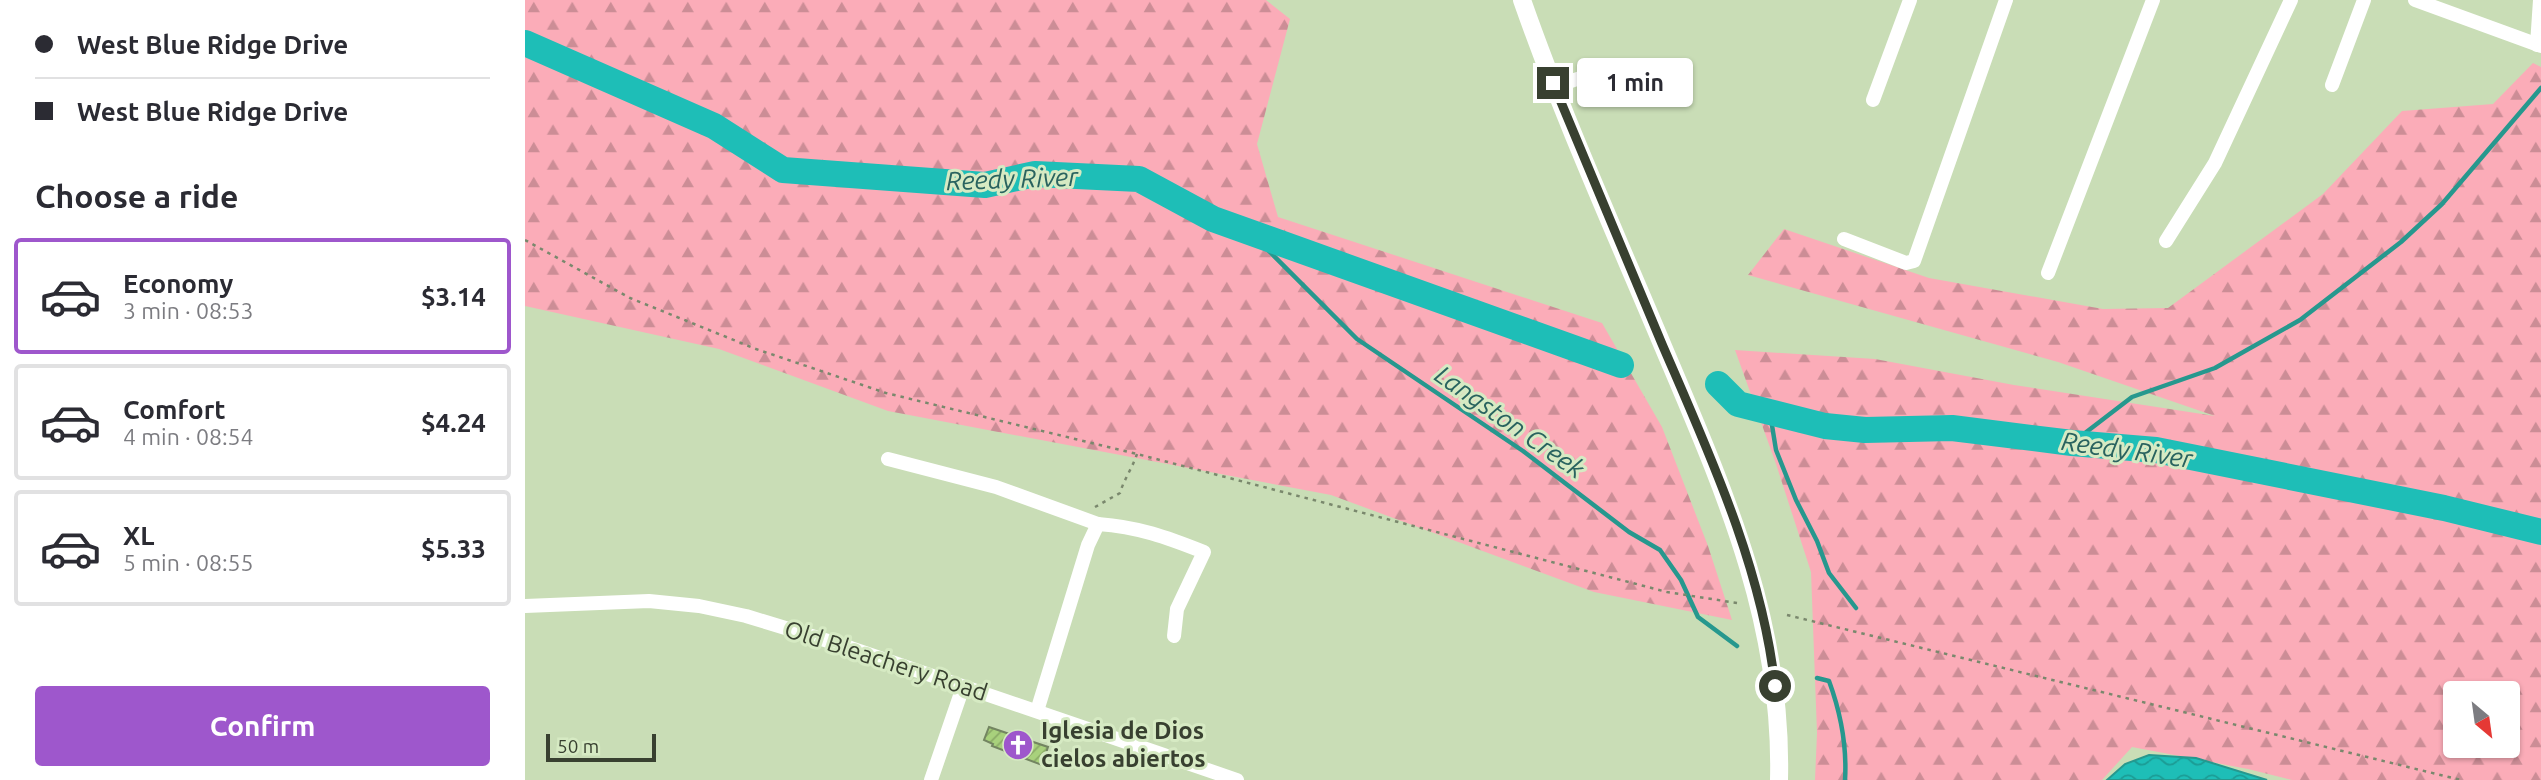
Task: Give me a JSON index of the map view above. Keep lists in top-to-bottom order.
{
  "streets": {
    "street": ["Old Bleachery Road"]
  },
  "water": ["Reedy River", "Langston Creek"],
  "places": {
    "church": ["Iglesia de Dios cielos abiertos"]
  },
  "scale_bar": "50 m",
  "north": "bottom right",
  "page": {
    "banner": ["West Blue Ridge Drive", "West Blue Ridge Drive"],
    "bubble": "1 min",
    "heading": "Choose a ride",
    "list": [
      {
        "name": "Economy",
        "note": "3 min · 08:53",
        "value": "$3.14"
      },
      {
        "name": "Comfort",
        "note": "4 min · 08:54",
        "value": "$4.24"
      },
      {
        "name": "XL",
        "note": "5 min · 08:55",
        "value": "$5.33"
      }
    ],
    "buttons": "Confirm",
    "scale": "50 m"
  }
}
